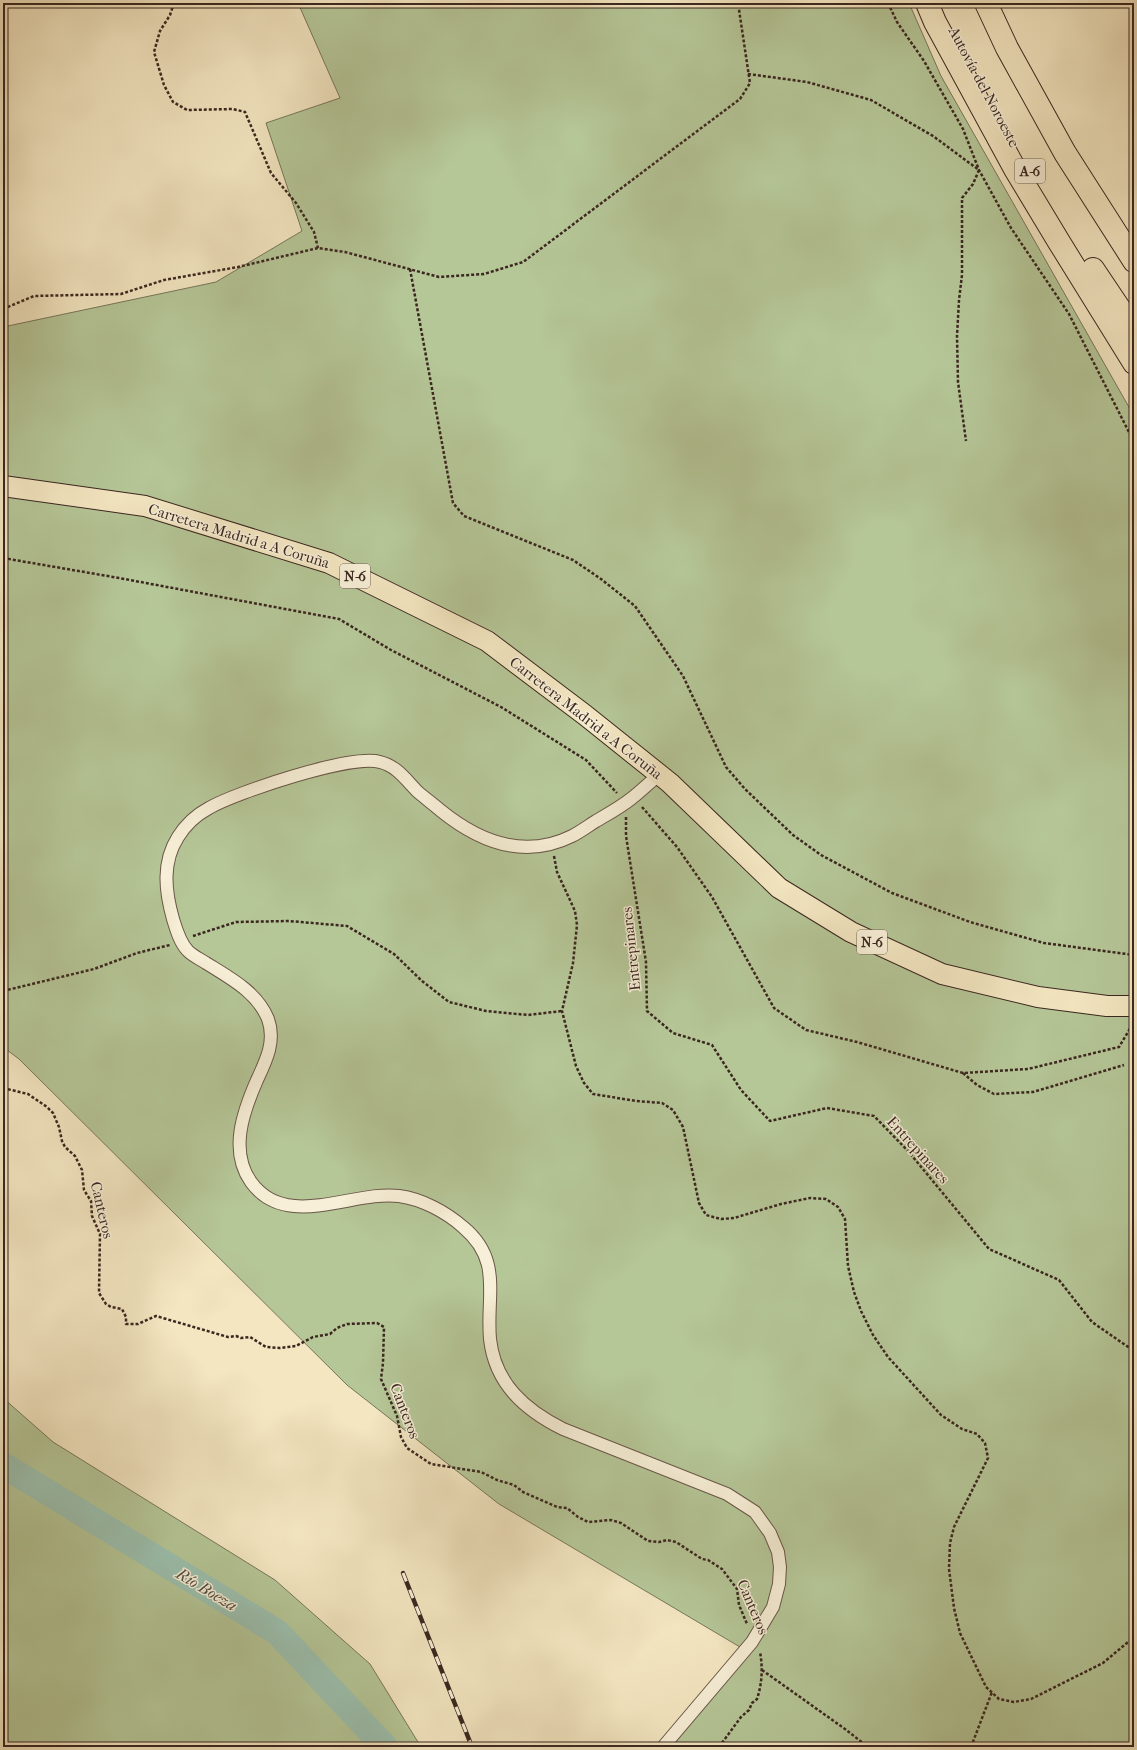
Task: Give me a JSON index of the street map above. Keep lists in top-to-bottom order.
{
  "streets": {
    "highway": [
      "Autovía del Noroeste",
      "A-6",
      "Carretera Madrid a A Coruña",
      "N-6"
    ],
    "path": ["Entrepinares", "Canteros"]
  },
  "water": ["Río Boeza"]
}
